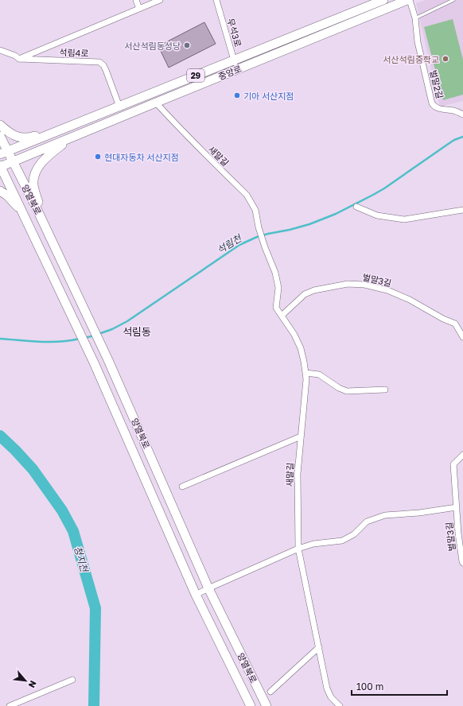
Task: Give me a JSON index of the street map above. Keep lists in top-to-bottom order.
{
  "streets": {
    "main road": ["중앙로", "29", "양열북로"],
    "street": [
      "무석3로",
      "석림4로",
      "벌말2길",
      "새말길",
      "벌말3길"
    ]
  },
  "crossings": [
    ["무석3로", "중앙로"],
    ["석림4로", "중앙로"],
    ["중앙로", "벌말2길"],
    ["중앙로", "새말길"],
    ["중앙로", "양열북로"],
    ["새말길", "벌말3길"]
  ],
  "districts": ["석림동"],
  "water": ["석림천", "청지천"],
  "places": [
    "서산석림동성당",
    "서산석림중학교",
    "기아 서산지점",
    "현대자동차 서산지점"
  ],
  "scale_bar": "100 m",
  "north": "bottom right"
}
